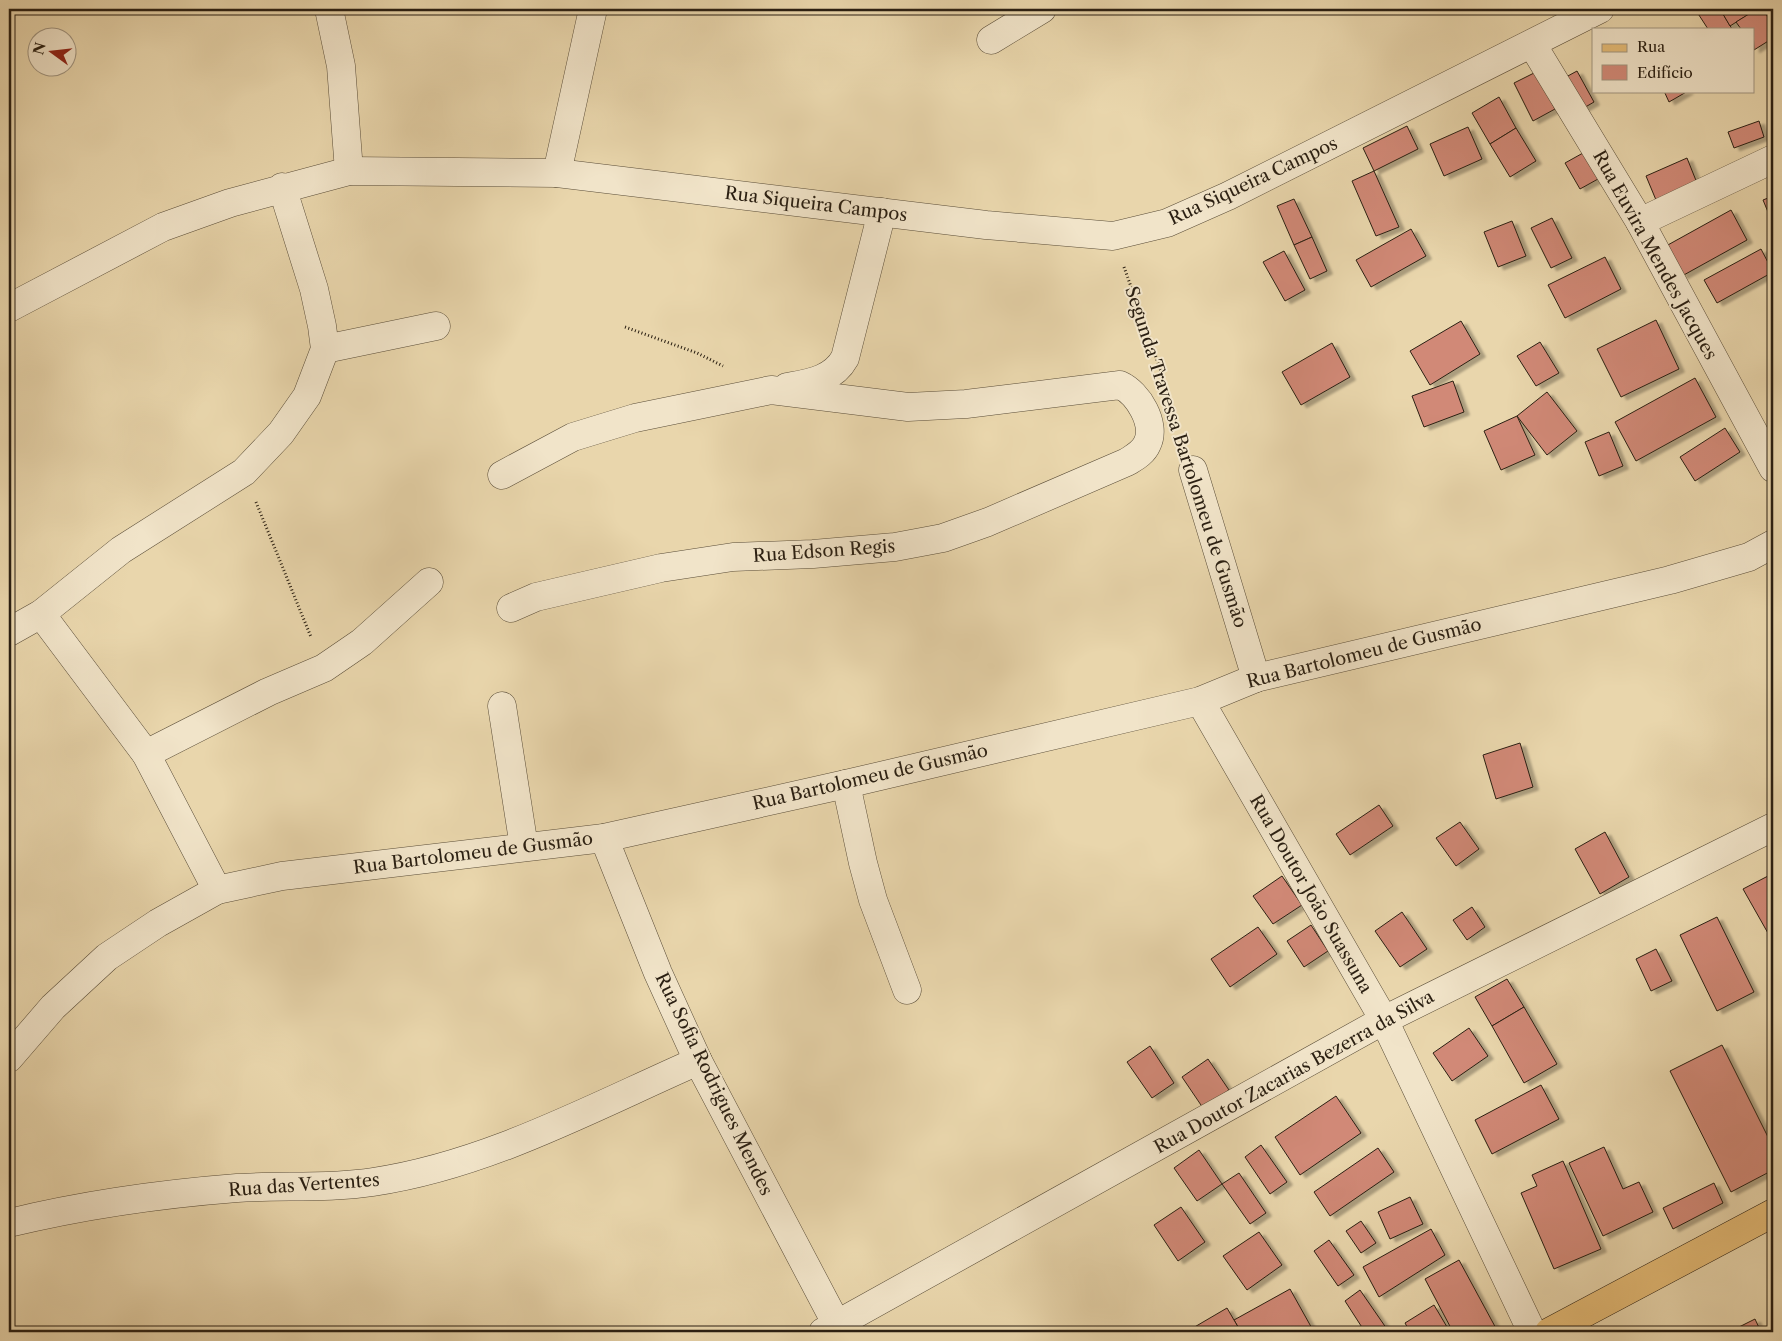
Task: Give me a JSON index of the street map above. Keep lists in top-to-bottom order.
{
  "streets": {
    "street": [
      "Rua Siqueira Campos",
      "Rua Euvira Mendes Jacques",
      "Segunda Travessa Bartolomeu de Gusmão",
      "Rua Edson Regis",
      "Rua Bartolomeu de Gusmão",
      "Rua Doutor João Suassuna",
      "Rua Doutor Zacarias Bezerra da Silva",
      "Rua Sofia Rodrigues Mendes",
      "Rua das Vertentes"
    ]
  },
  "crossings": [
    ["Rua Siqueira Campos", "Rua Euvira Mendes Jacques"],
    ["Rua Siqueira Campos", "Segunda Travessa Bartolomeu de Gusmão"],
    ["Segunda Travessa Bartolomeu de Gusmão", "Rua Bartolomeu de Gusmão"],
    ["Rua Bartolomeu de Gusmão", "Rua Doutor João Suassuna"],
    ["Rua Bartolomeu de Gusmão", "Rua Sofia Rodrigues Mendes"],
    ["Rua Doutor João Suassuna", "Rua Doutor Zacarias Bezerra da Silva"],
    ["Rua Doutor Zacarias Bezerra da Silva", "Rua Sofia Rodrigues Mendes"],
    ["Rua Sofia Rodrigues Mendes", "Rua das Vertentes"]
  ],
  "legend": ["Rua", "Edifício"],
  "north": "left"
}
